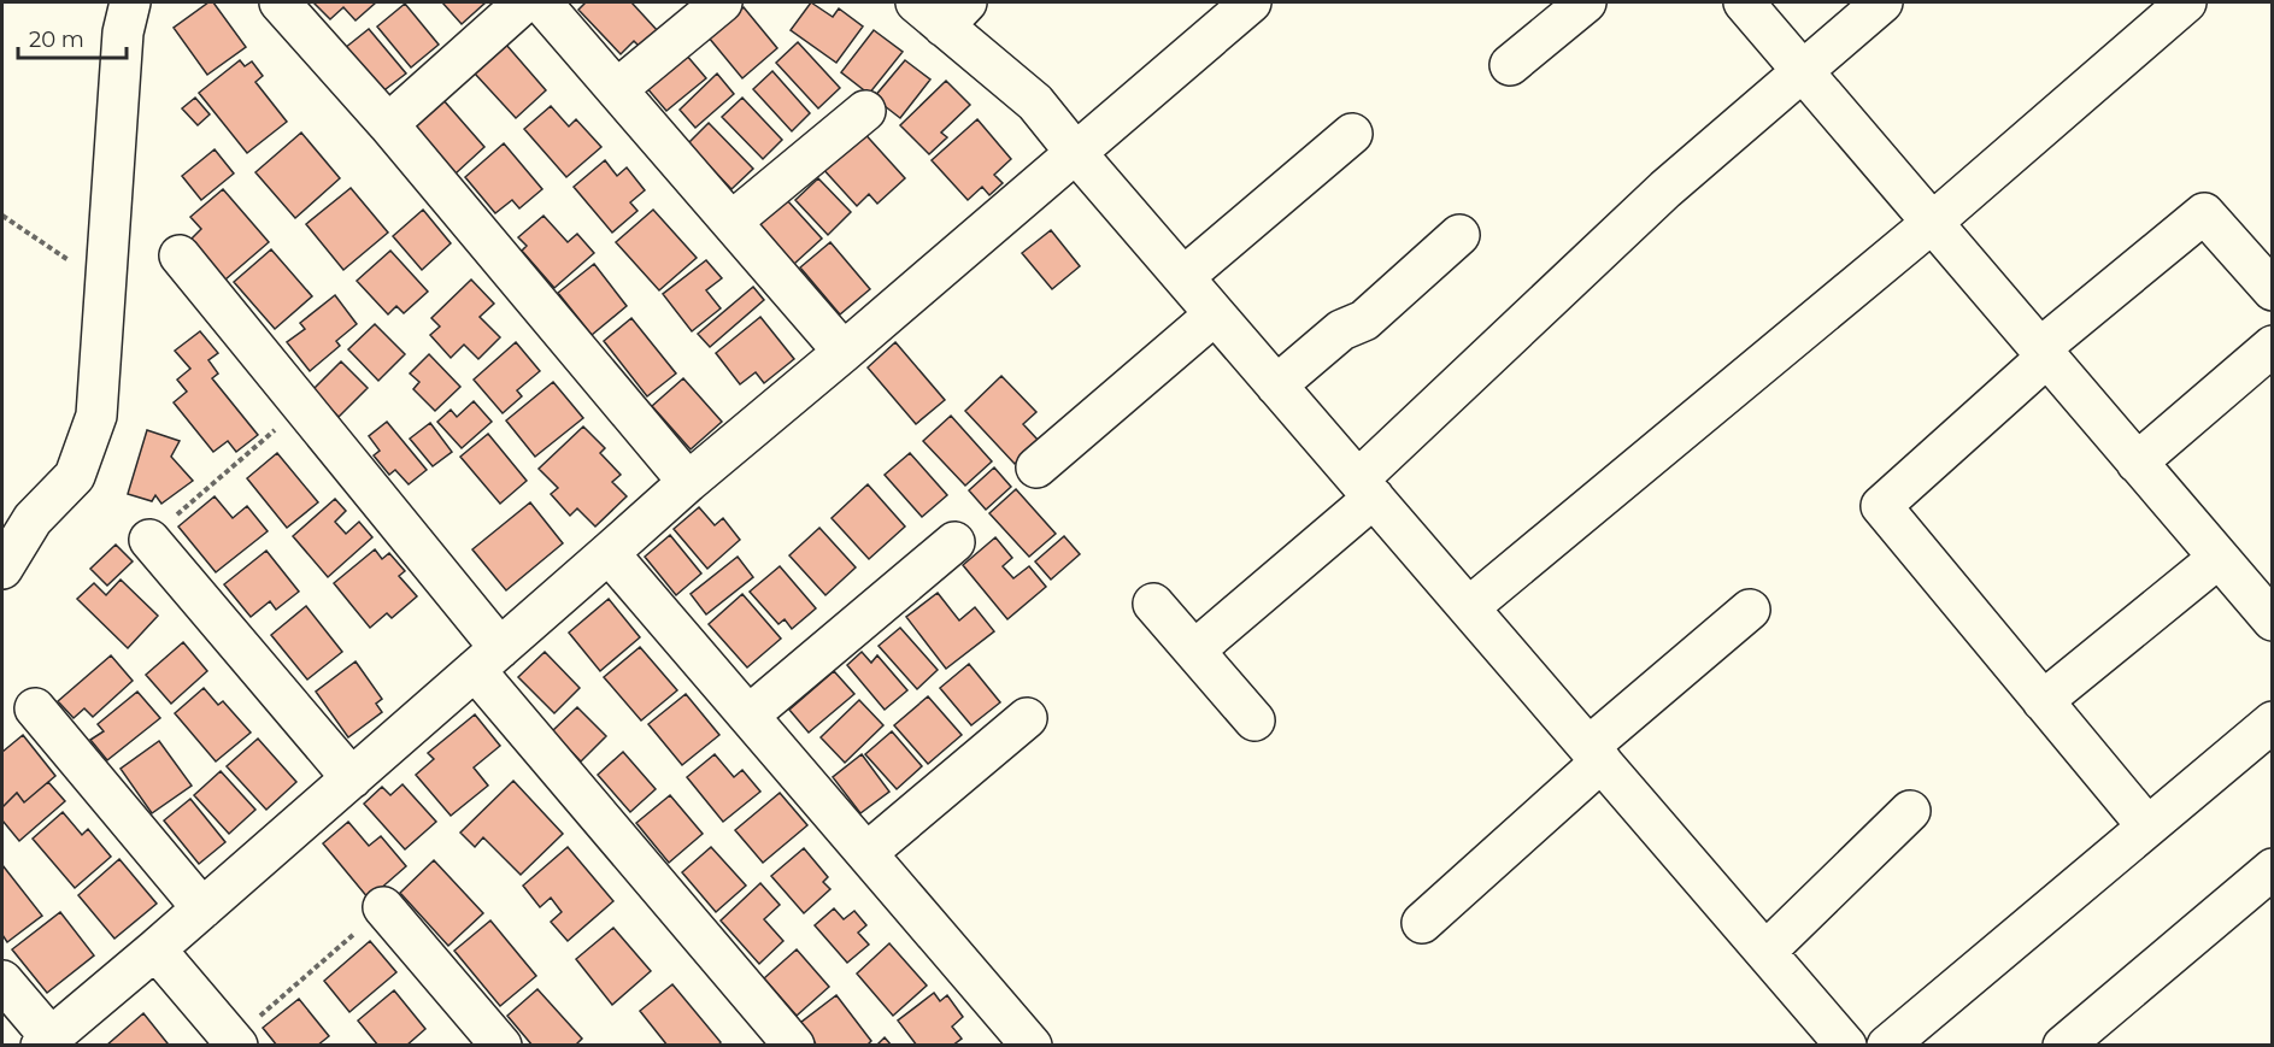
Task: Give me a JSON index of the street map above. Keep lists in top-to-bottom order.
{
  "scale_bar": "20 m"
}
